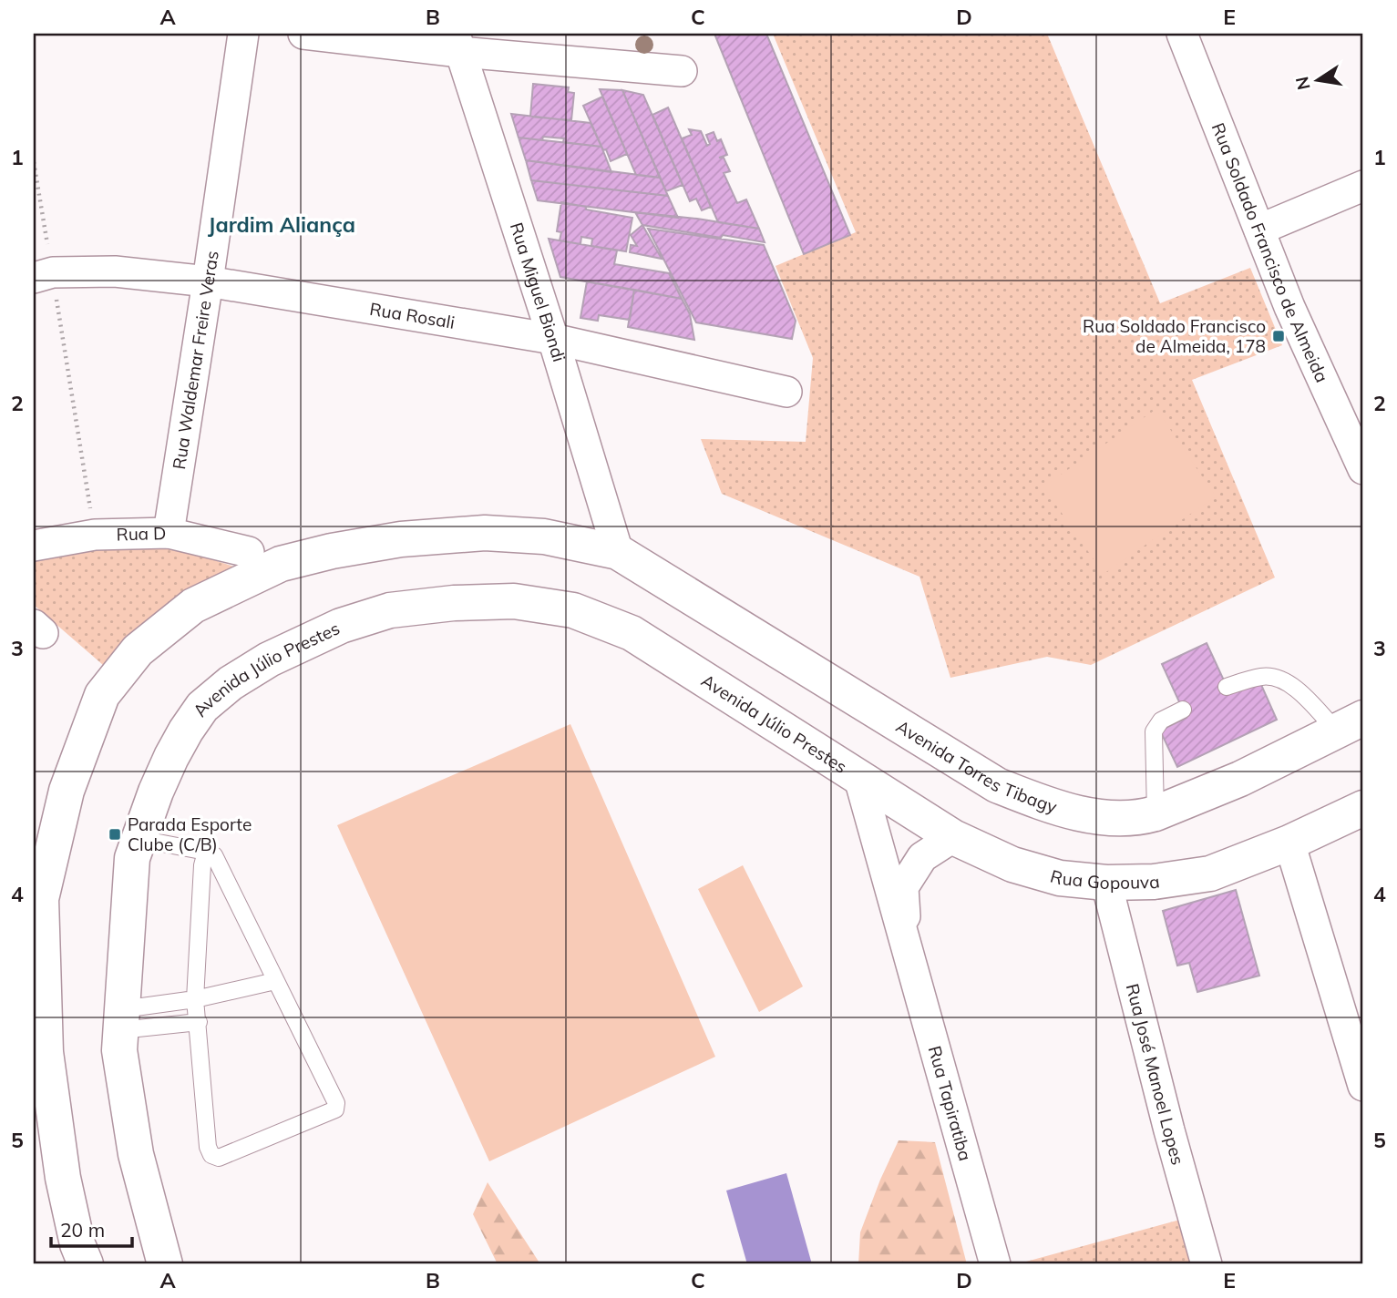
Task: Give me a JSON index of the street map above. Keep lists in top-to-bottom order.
{
  "streets": {
    "main road": ["Avenida Júlio Prestes", "Avenida Torres Tibagy", "Rua Gopouva"],
    "street": [
      "Rua Soldado Francisco de Almeida",
      "Rua Miguel Biondi",
      "Rua Rosali",
      "Rua Waldemar Freire Veras",
      "Rua D",
      "Rua José Manoel Lopes",
      "Rua Tapiratiba"
    ]
  },
  "crossings": [
    ["Rua Miguel Biondi", "Rua Rosali"],
    ["Rua Miguel Biondi", "Avenida Torres Tibagy"],
    ["Rua Rosali", "Rua Waldemar Freire Veras"],
    ["Rua Waldemar Freire Veras", "Rua D"],
    ["Avenida Júlio Prestes", "Rua Gopouva"],
    ["Avenida Júlio Prestes", "Rua Tapiratiba"],
    ["Rua Gopouva", "Rua José Manoel Lopes"],
    ["Rua Gopouva", "Rua Tapiratiba"]
  ],
  "districts": ["Jardim Aliança"],
  "places": {
    "transit": ["Rua Soldado Francisco de Almeida, 178", "Parada Esporte Clube (C/B)"]
  },
  "scale_bar": "20 m",
  "north": "left",
  "grid": {
    "columns": [
      "A",
      "B",
      "C",
      "D",
      "E"
    ],
    "rows": [
      "1",
      "2",
      "3",
      "4",
      "5"
    ]
  }
}
